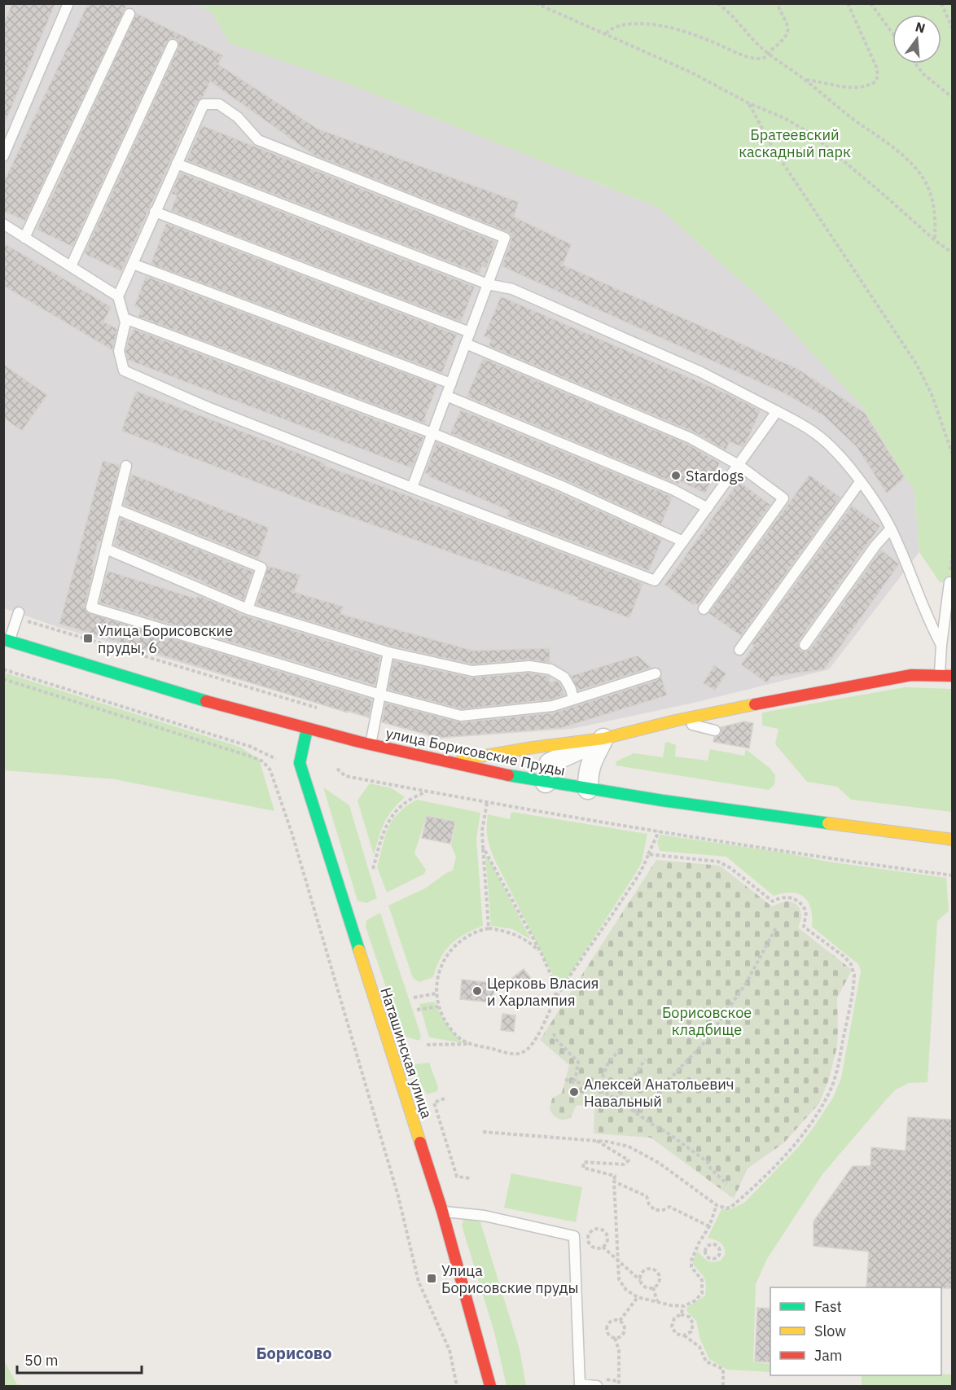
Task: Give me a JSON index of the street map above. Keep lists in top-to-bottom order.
{
  "streets": {
    "street": ["улица Борисовские Пруды", "Наташинская улица"]
  },
  "crossings": [
    ["улица Борисовские Пруды", "Наташинская улица"]
  ],
  "districts": ["Борисово"],
  "parks": ["Братеевский каскадный парк", "Борисовское кладбище"],
  "places": {
    "other": ["Stardogs", "Церковь Власия и Харлампия", "Алексей Анатольевич Навальный"],
    "transit": ["Улица Борисовские пруды, 6", "Улица Борисовские пруды"]
  },
  "legend": ["Fast", "Slow", "Jam"],
  "scale_bar": "50 m",
  "north": "top"
}
